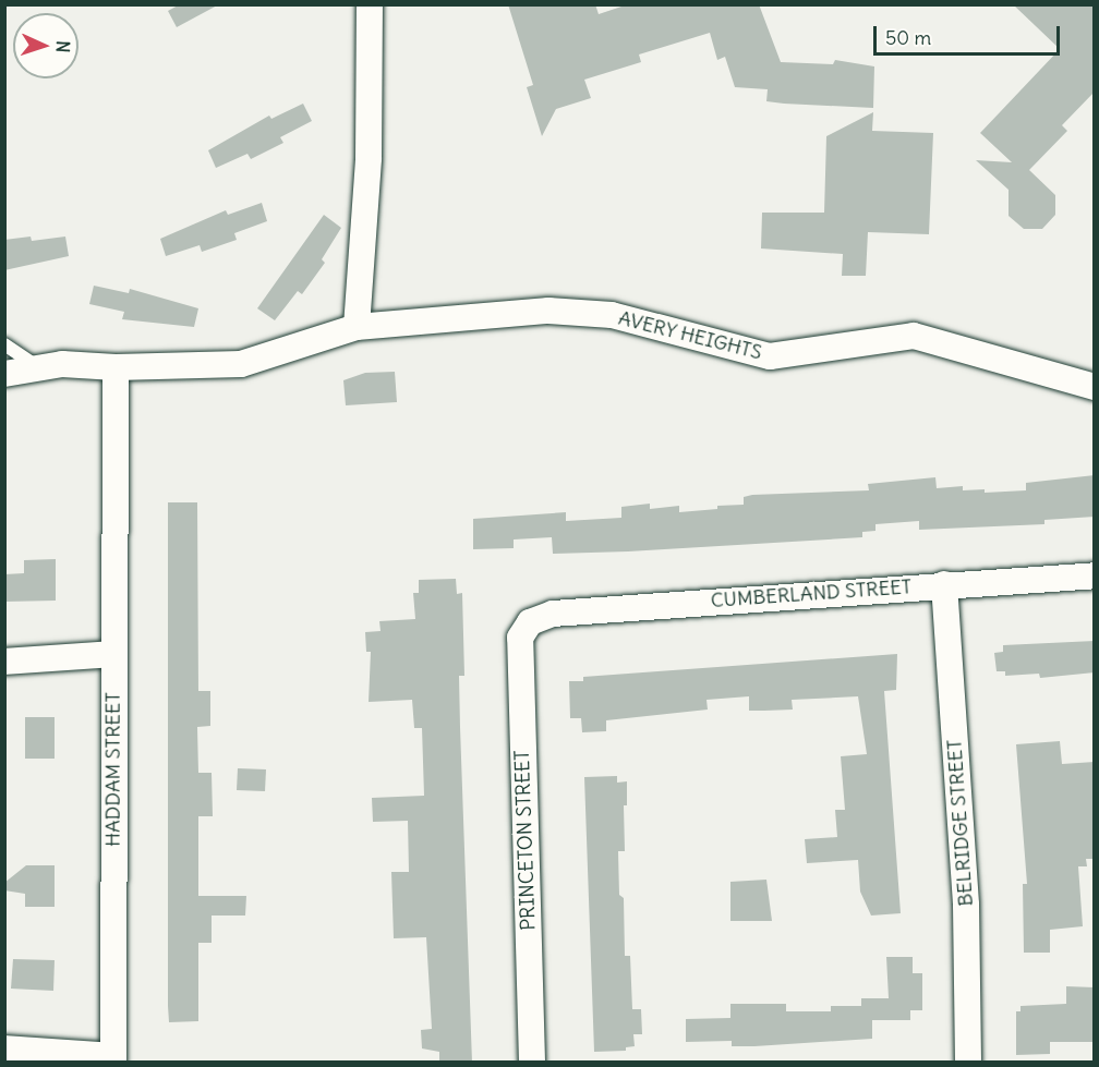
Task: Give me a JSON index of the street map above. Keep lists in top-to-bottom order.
{
  "streets": {
    "street": [
      "AVERY HEIGHTS",
      "CUMBERLAND STREET",
      "HADDAM STREET",
      "BELRIDGE STREET",
      "PRINCETON STREET"
    ]
  },
  "crossings": [
    ["AVERY HEIGHTS", "HADDAM STREET"],
    ["CUMBERLAND STREET", "BELRIDGE STREET"],
    ["CUMBERLAND STREET", "PRINCETON STREET"]
  ],
  "scale_bar": "50 m",
  "north": "right"
}
